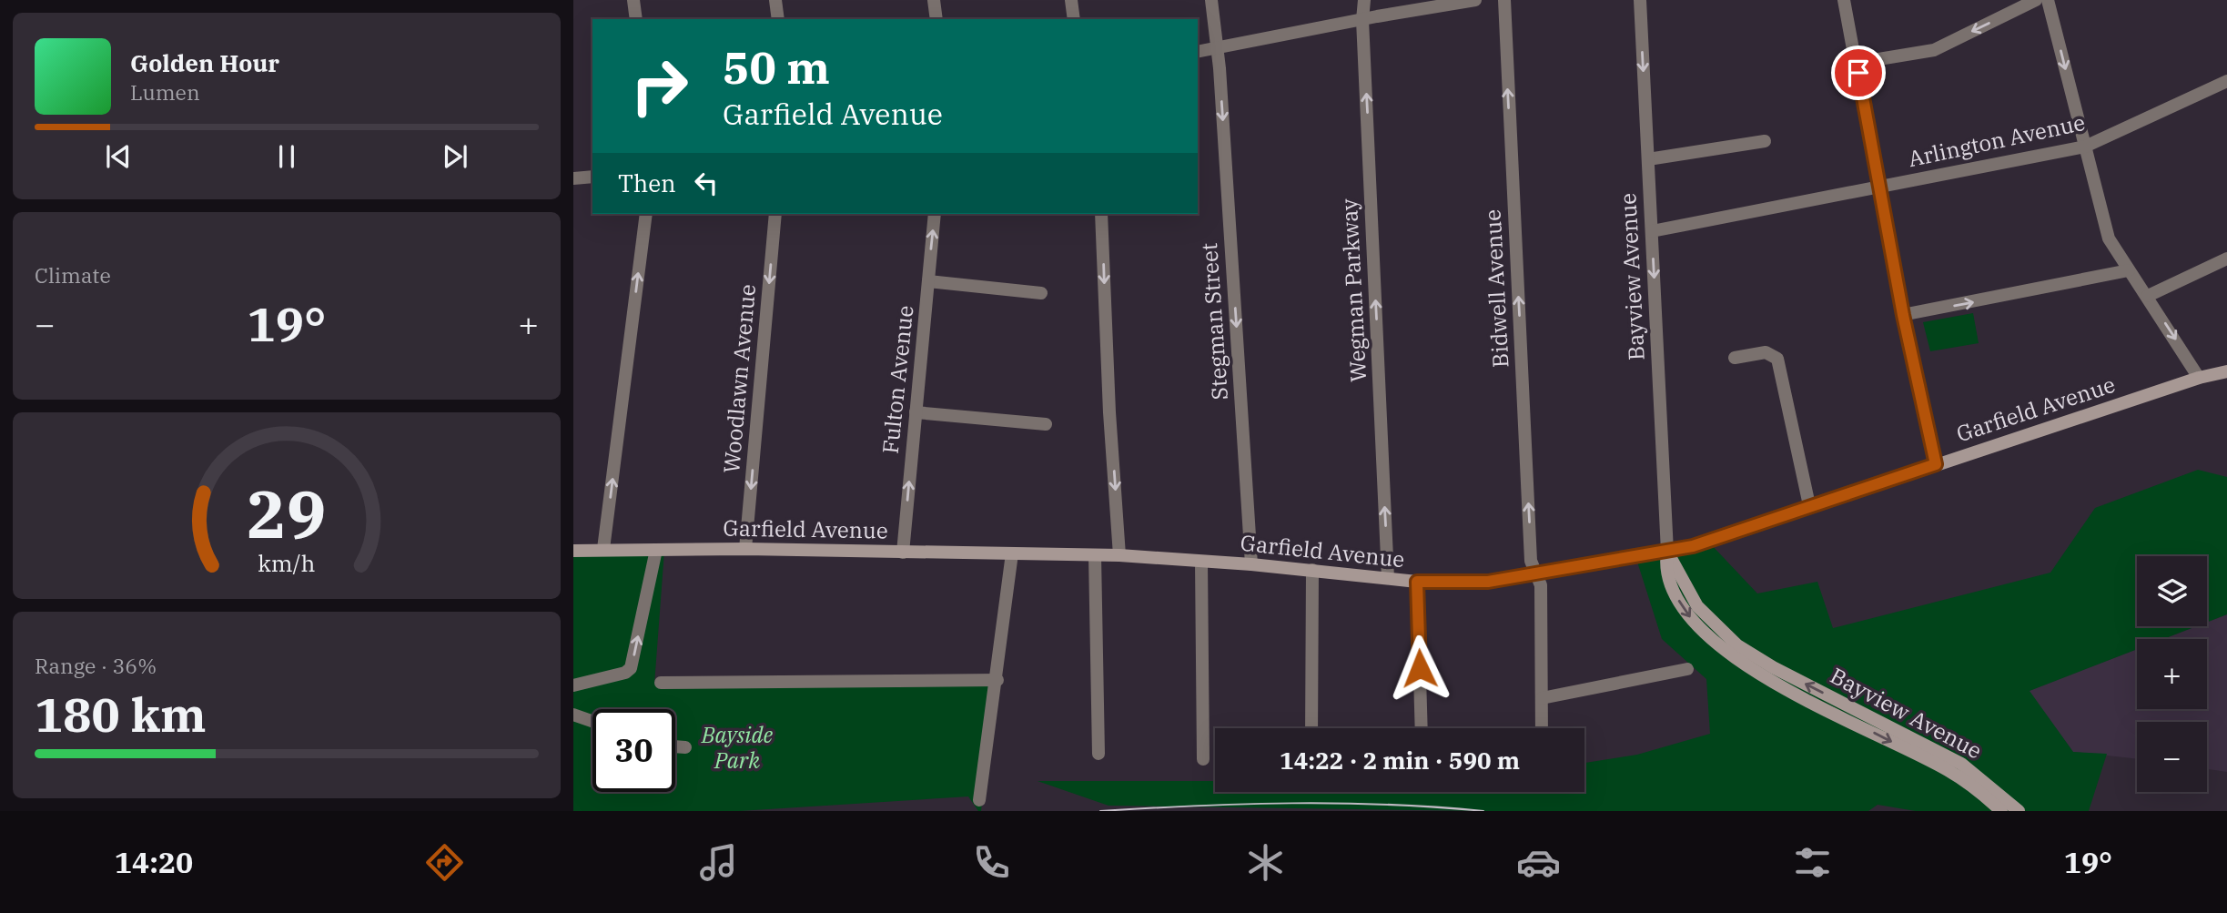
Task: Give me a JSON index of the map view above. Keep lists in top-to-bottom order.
{
  "streets": {
    "main road": ["Bayview Avenue", "Garfield Avenue"],
    "street": [
      "Arlington Avenue",
      "Bidwell Avenue",
      "Wegman Parkway",
      "Stegman Street",
      "Woodlawn Avenue",
      "Fulton Avenue"
    ]
  },
  "crossings": [
    ["Arlington Avenue", "Bayview Avenue"],
    ["Bayview Avenue", "Garfield Avenue"],
    ["Bidwell Avenue", "Garfield Avenue"],
    ["Wegman Parkway", "Garfield Avenue"],
    ["Stegman Street", "Garfield Avenue"],
    ["Woodlawn Avenue", "Garfield Avenue"],
    ["Fulton Avenue", "Garfield Avenue"]
  ],
  "one_way": [
    "Bidwell Avenue",
    "Wegman Parkway",
    "Stegman Street",
    "Woodlawn Avenue",
    "Fulton Avenue"
  ],
  "parks": ["Bayside Park"],
  "page": {
    "turn": ["50 m", "Garfield Avenue"],
    "song": ["Golden Hour", "Lumen"],
    "then": "Then",
    "tile": [
      "Climate",
      ["Range · 36%", "180 km"]
    ],
    "heat": ["−", "19°", "+"],
    "map_buttons": ["+", "−"],
    "limit": "30",
    "trip": "14:22 · 2 min · 590 m",
    "tabs": ["14:20", "19°"],
    "gauge": ["29", "km/h"]
  }
}
